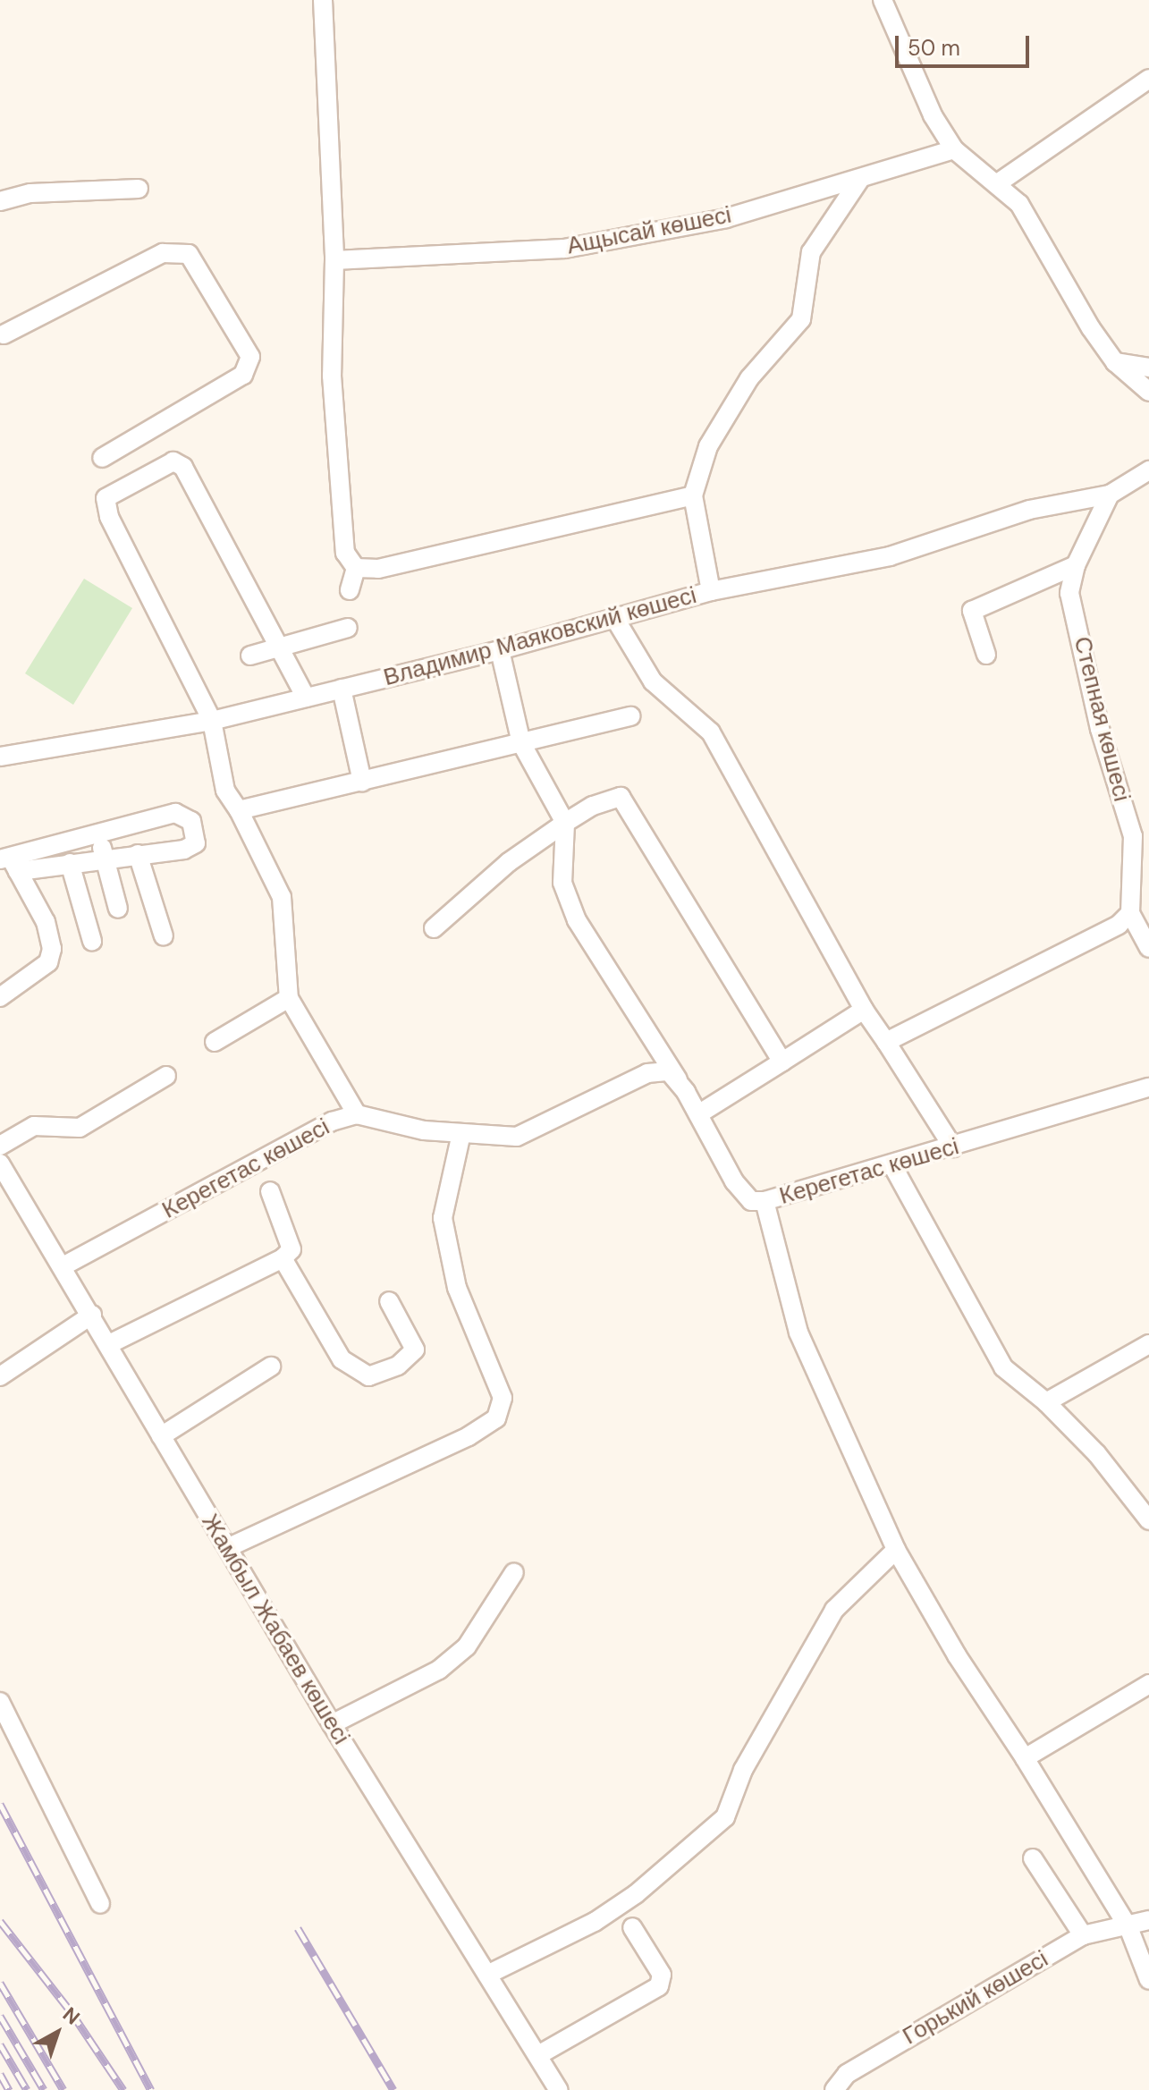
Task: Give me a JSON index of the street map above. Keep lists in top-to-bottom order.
{
  "streets": {
    "street": [
      "Ащысай көшесі",
      "Владимир Маяковский көшесі",
      "Степная көшесі",
      "Керегетас көшесі",
      "Жамбыл Жабаев көшесі",
      "Горький көшесі"
    ]
  },
  "crossings": [
    ["Ащысай көшесі", "Владимир Маяковский көшесі"],
    ["Керегетас көшесі", "Жамбыл Жабаев көшесі"]
  ],
  "scale_bar": "50 m",
  "north": "top right"
}
